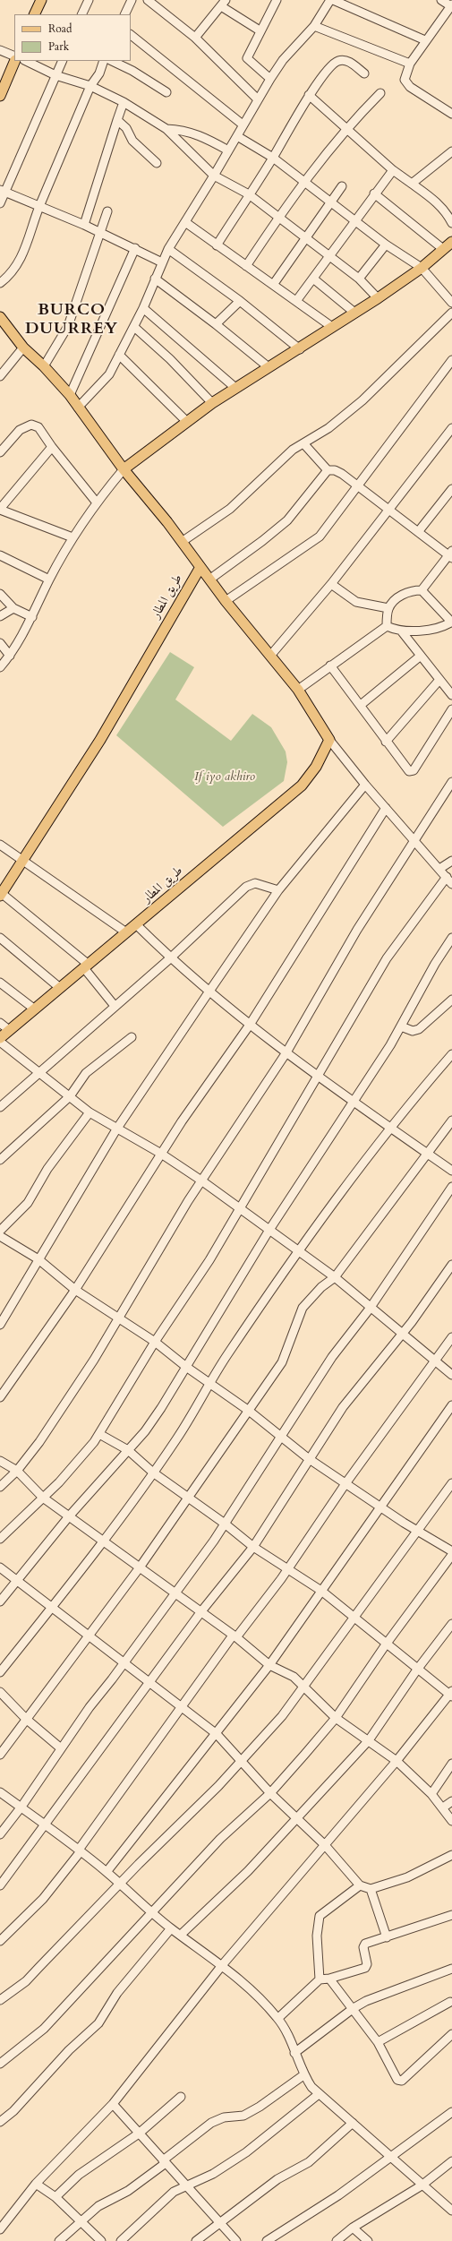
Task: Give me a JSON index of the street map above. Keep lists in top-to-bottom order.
{
  "streets": {
    "main road": ["طريق المطار"]
  },
  "districts": ["BURCO DUURREY"],
  "parks": ["If iyo akhiro"],
  "legend": ["Road", "Park"]
}
